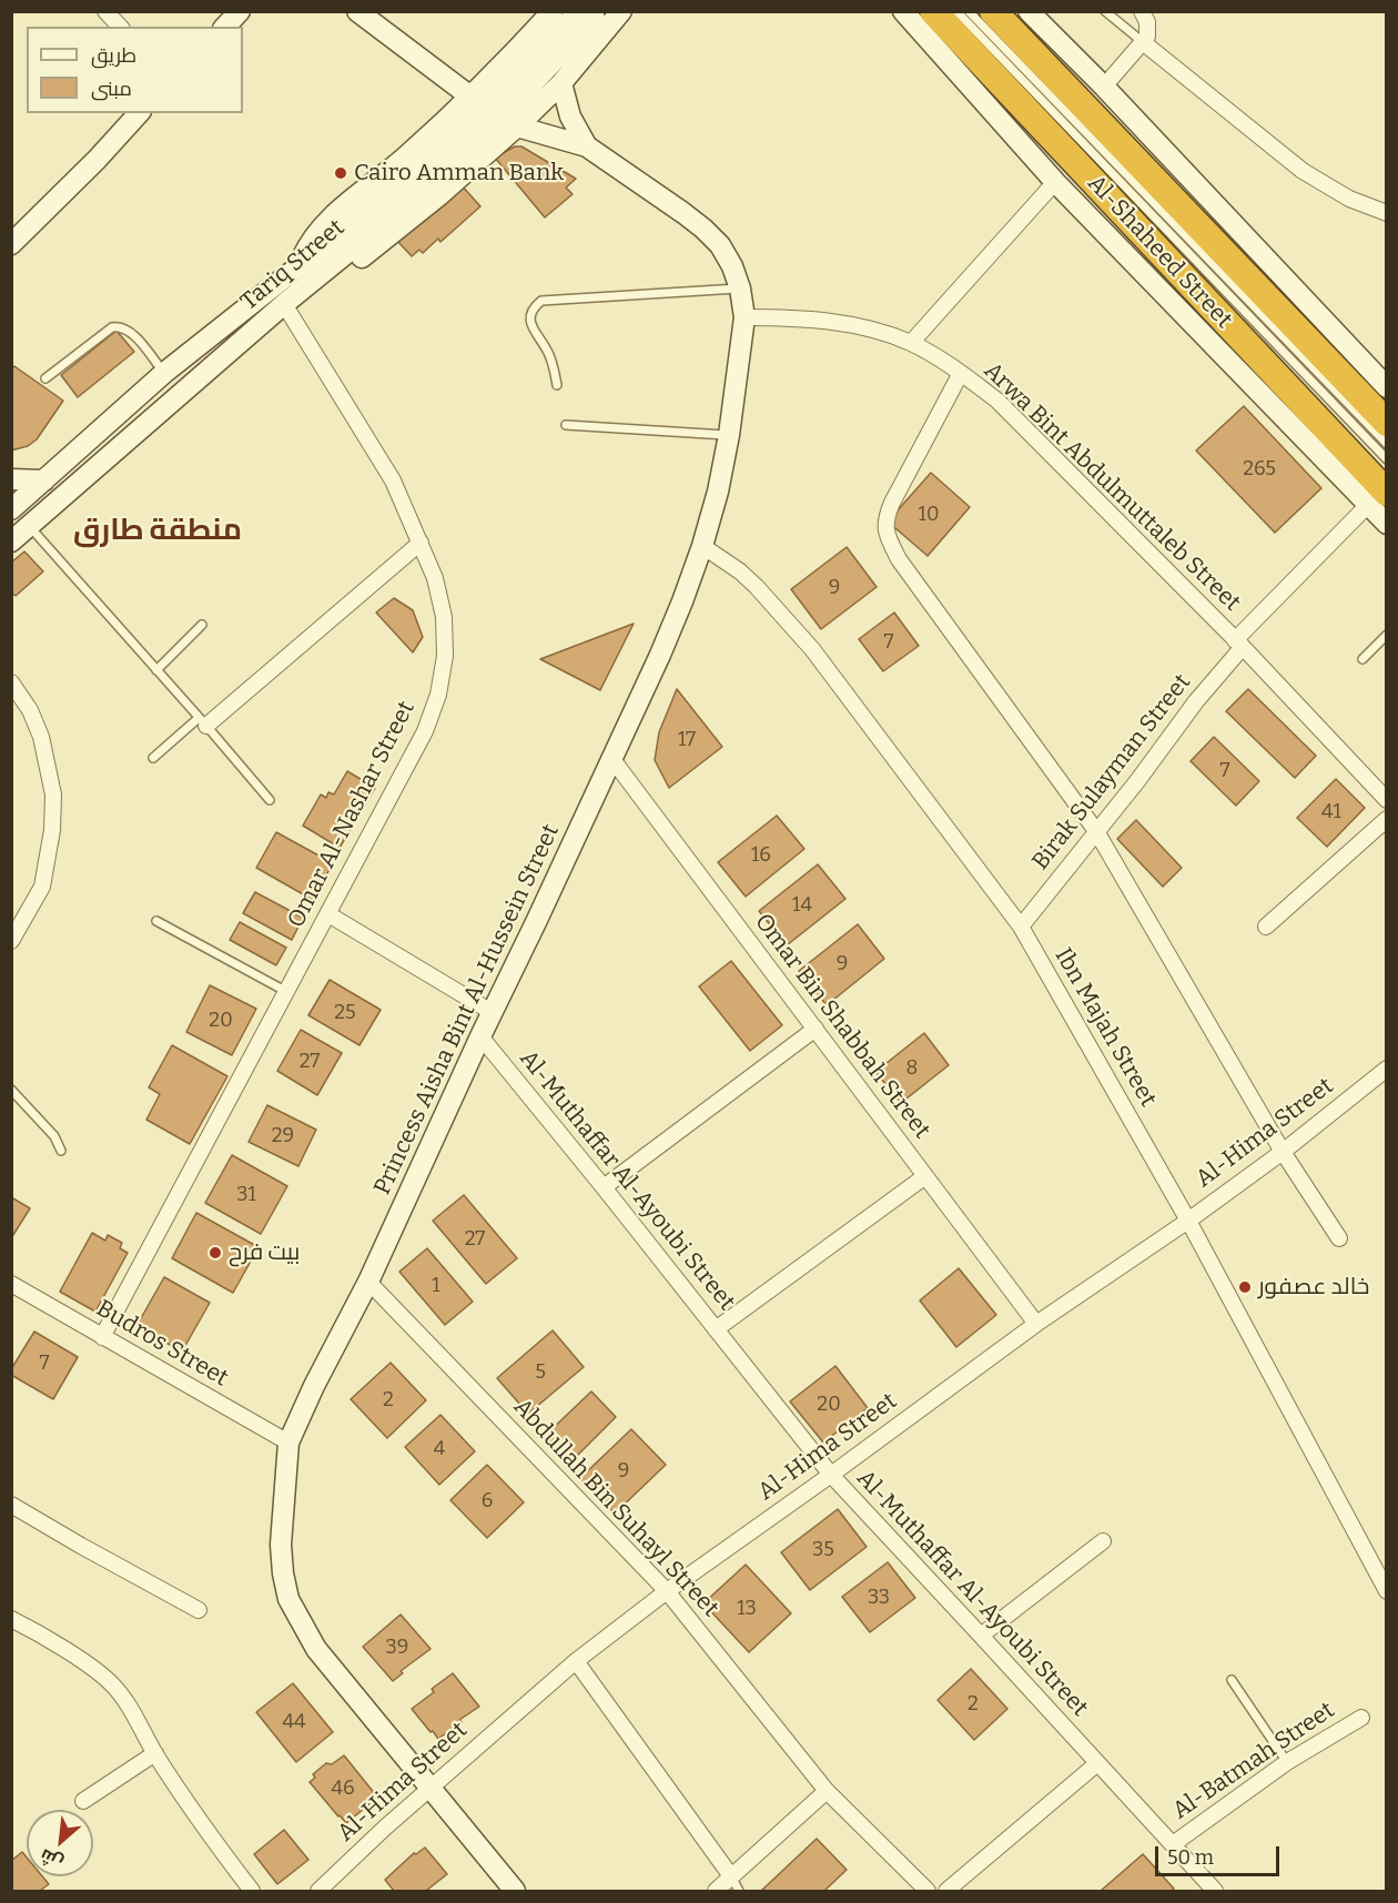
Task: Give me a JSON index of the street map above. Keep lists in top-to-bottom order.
{
  "streets": {
    "highway": ["Al-Shaheed Street"],
    "street": [
      "Tariq Street",
      "Arwa Bint Abdulmuttaleb Street",
      "Birak Sulayman Street",
      "Omar Al-Nashar Street",
      "Princess Aisha Bint Al-Hussein Street",
      "Omar Bin Shabbah Street",
      "Ibn Majah Street",
      "Al-Hima Street",
      "Al-Muthaffar Al-Ayoubi Street",
      "Budros Street",
      "Abdullah Bin Suhayl Street",
      "Al-Batmah Street"
    ]
  },
  "crossings": [
    ["Al-Shaheed Street", "Birak Sulayman Street"],
    ["Tariq Street", "Omar Al-Nashar Street"],
    ["Arwa Bint Abdulmuttaleb Street", "Birak Sulayman Street"],
    ["Arwa Bint Abdulmuttaleb Street", "Princess Aisha Bint Al-Hussein Street"],
    ["Birak Sulayman Street", "Ibn Majah Street"],
    ["Omar Al-Nashar Street", "Budros Street"],
    ["Princess Aisha Bint Al-Hussein Street", "Omar Bin Shabbah Street"],
    ["Princess Aisha Bint Al-Hussein Street", "Ibn Majah Street"],
    ["Princess Aisha Bint Al-Hussein Street", "Al-Hima Street"],
    ["Princess Aisha Bint Al-Hussein Street", "Al-Muthaffar Al-Ayoubi Street"],
    ["Princess Aisha Bint Al-Hussein Street", "Budros Street"],
    ["Princess Aisha Bint Al-Hussein Street", "Abdullah Bin Suhayl Street"],
    ["Omar Bin Shabbah Street", "Al-Hima Street"],
    ["Ibn Majah Street", "Al-Hima Street"],
    ["Al-Hima Street", "Al-Muthaffar Al-Ayoubi Street"],
    ["Al-Hima Street", "Abdullah Bin Suhayl Street"],
    ["Al-Muthaffar Al-Ayoubi Street", "Al-Batmah Street"]
  ],
  "districts": ["منطقة طارق"],
  "places": ["Cairo Amman Bank", "بيت فرح", "خالد عصفور"],
  "house_numbers": [
    "265",
    "10",
    "9",
    "7",
    "17",
    "7",
    "41",
    "16",
    "14",
    "9",
    "25",
    "20",
    "27",
    "8",
    "29",
    "31",
    "27",
    "1",
    "7",
    "5",
    "2",
    "20",
    "4",
    "9",
    "6",
    "35",
    "33",
    "13",
    "39",
    "2",
    "44",
    "46"
  ],
  "legend": ["طريق", "مبنى"],
  "scale_bar": "50 m",
  "north": "bottom left"
}
